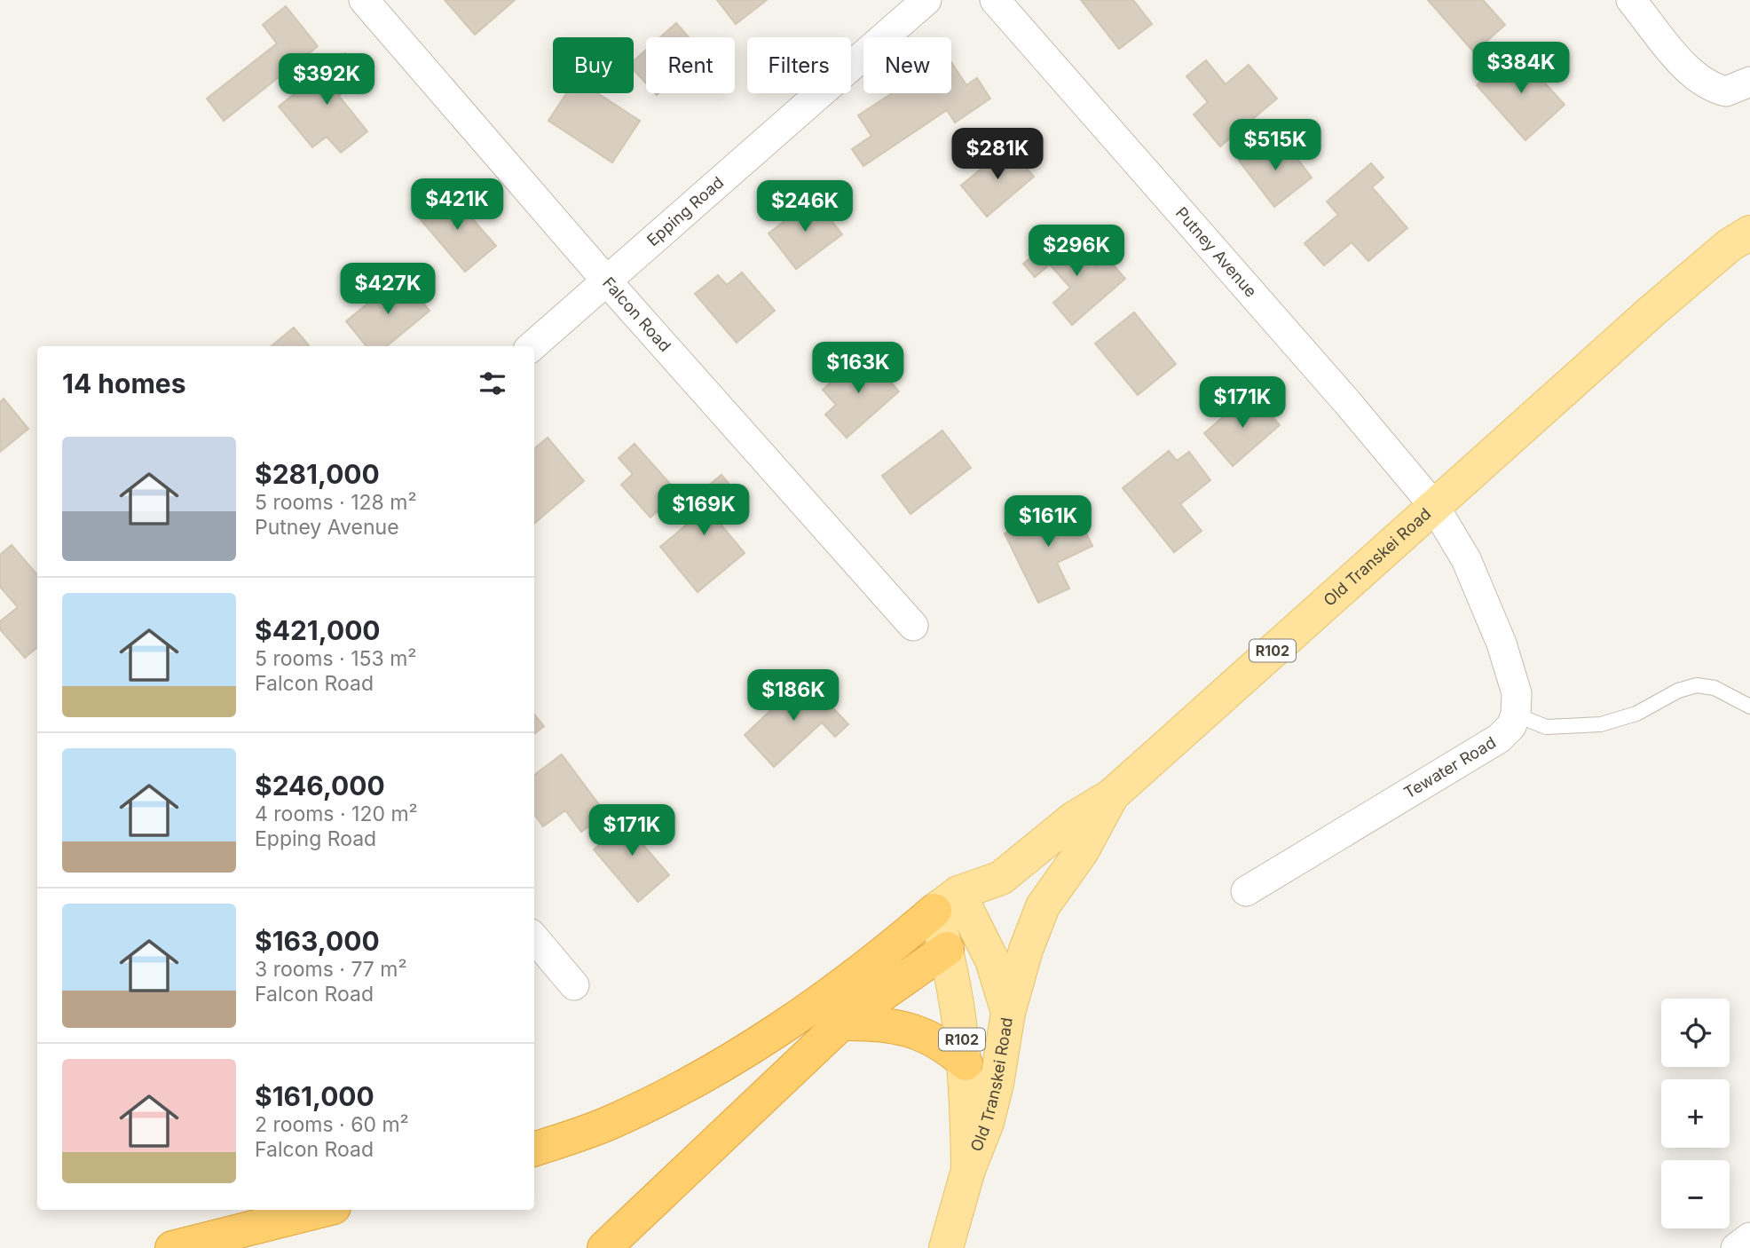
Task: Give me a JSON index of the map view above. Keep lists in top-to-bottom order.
{
  "streets": {
    "main road": ["Old Transkei Road", "R102"],
    "street": [
      "Epping Road",
      "Putney Avenue",
      "Falcon Road",
      "Tewater Road"
    ]
  },
  "crossings": [
    ["Epping Road", "Falcon Road"],
    ["Putney Avenue", "Old Transkei Road"]
  ],
  "page": {
    "chip": [
      "Buy",
      "Rent",
      "Filters",
      "New"
    ],
    "price": [
      "$384K",
      "$392K",
      "$515K",
      "$281K",
      "$421K",
      "$246K",
      "$296K",
      "$427K",
      "$163K",
      "$171K",
      "$169K",
      "$161K",
      "$186K",
      "$171K"
    ],
    "heading": "14 homes",
    "list": [
      {
        "name": "$281,000",
        "note": "5 rooms · 128 m² · Putney Avenue"
      },
      {
        "name": "$421,000",
        "note": "5 rooms · 153 m² · Falcon Road"
      },
      {
        "name": "$246,000",
        "note": "4 rooms · 120 m² · Epping Road"
      },
      {
        "name": "$163,000",
        "note": "3 rooms · 77 m² · Falcon Road"
      },
      {
        "name": "$161,000",
        "note": "2 rooms · 60 m² · Falcon Road"
      }
    ],
    "map_buttons": ["+", "−"]
  }
}
